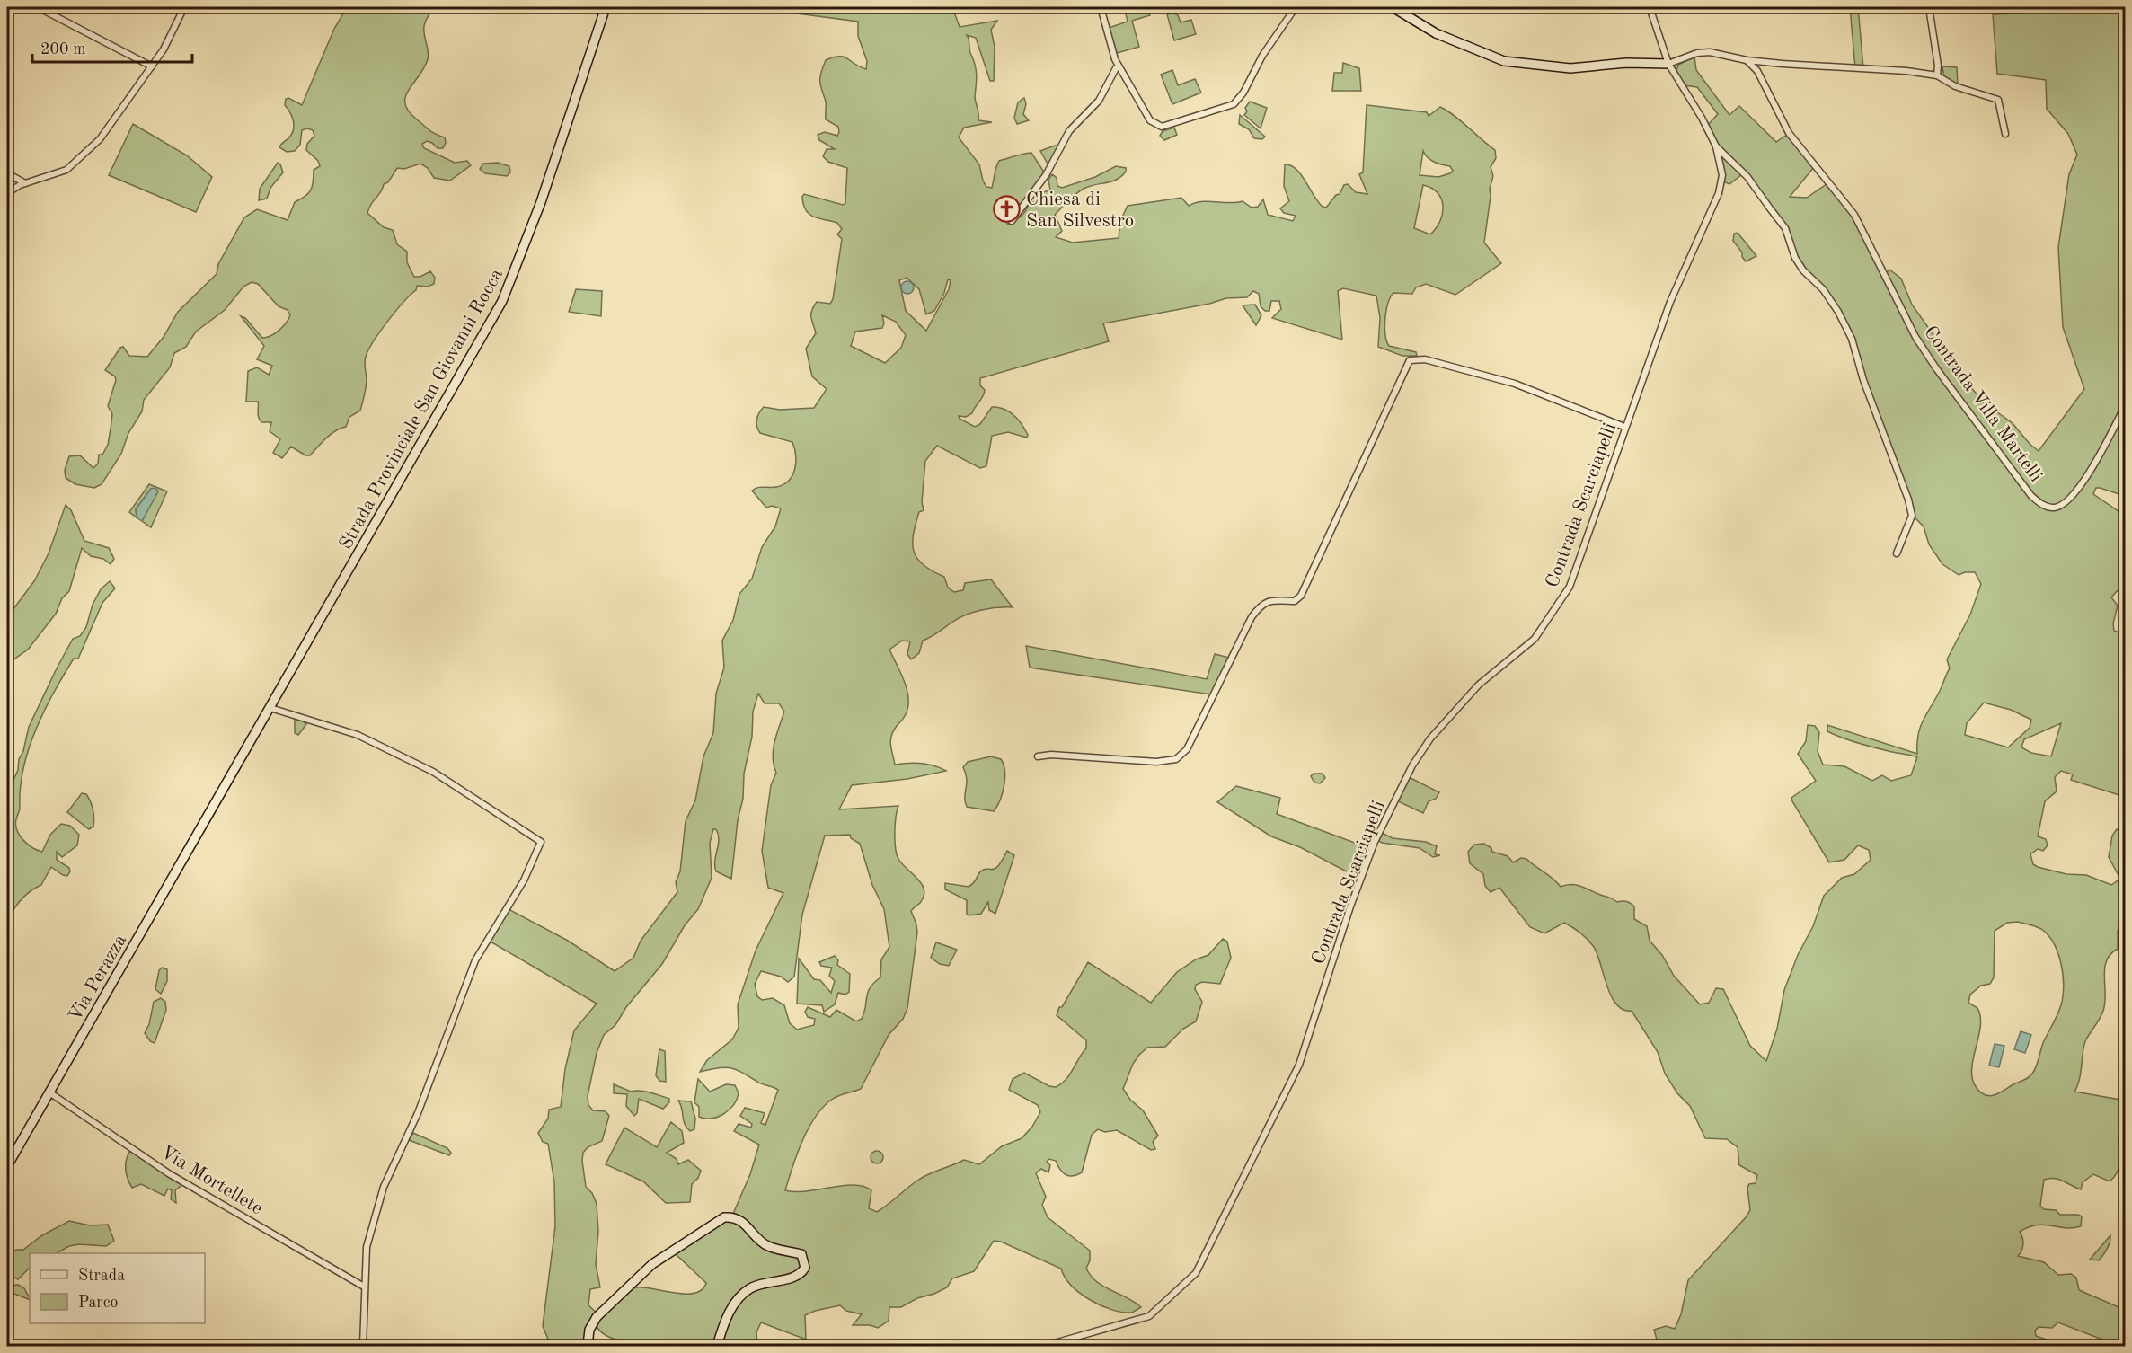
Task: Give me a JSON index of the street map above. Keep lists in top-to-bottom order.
{
  "streets": {
    "main road": ["Strada Provinciale San Giovanni Rocca", "Via Perazza"],
    "street": ["Contrada Villa Martelli", "Contrada Scarciapelli", "Via Mortellete"]
  },
  "crossings": [
    ["Strada Provinciale San Giovanni Rocca", "Via Perazza"],
    ["Via Perazza", "Via Mortellete"]
  ],
  "places": {
    "church": ["Chiesa di San Silvestro"]
  },
  "legend": ["Strada", "Parco"],
  "scale_bar": "200 m"
}
